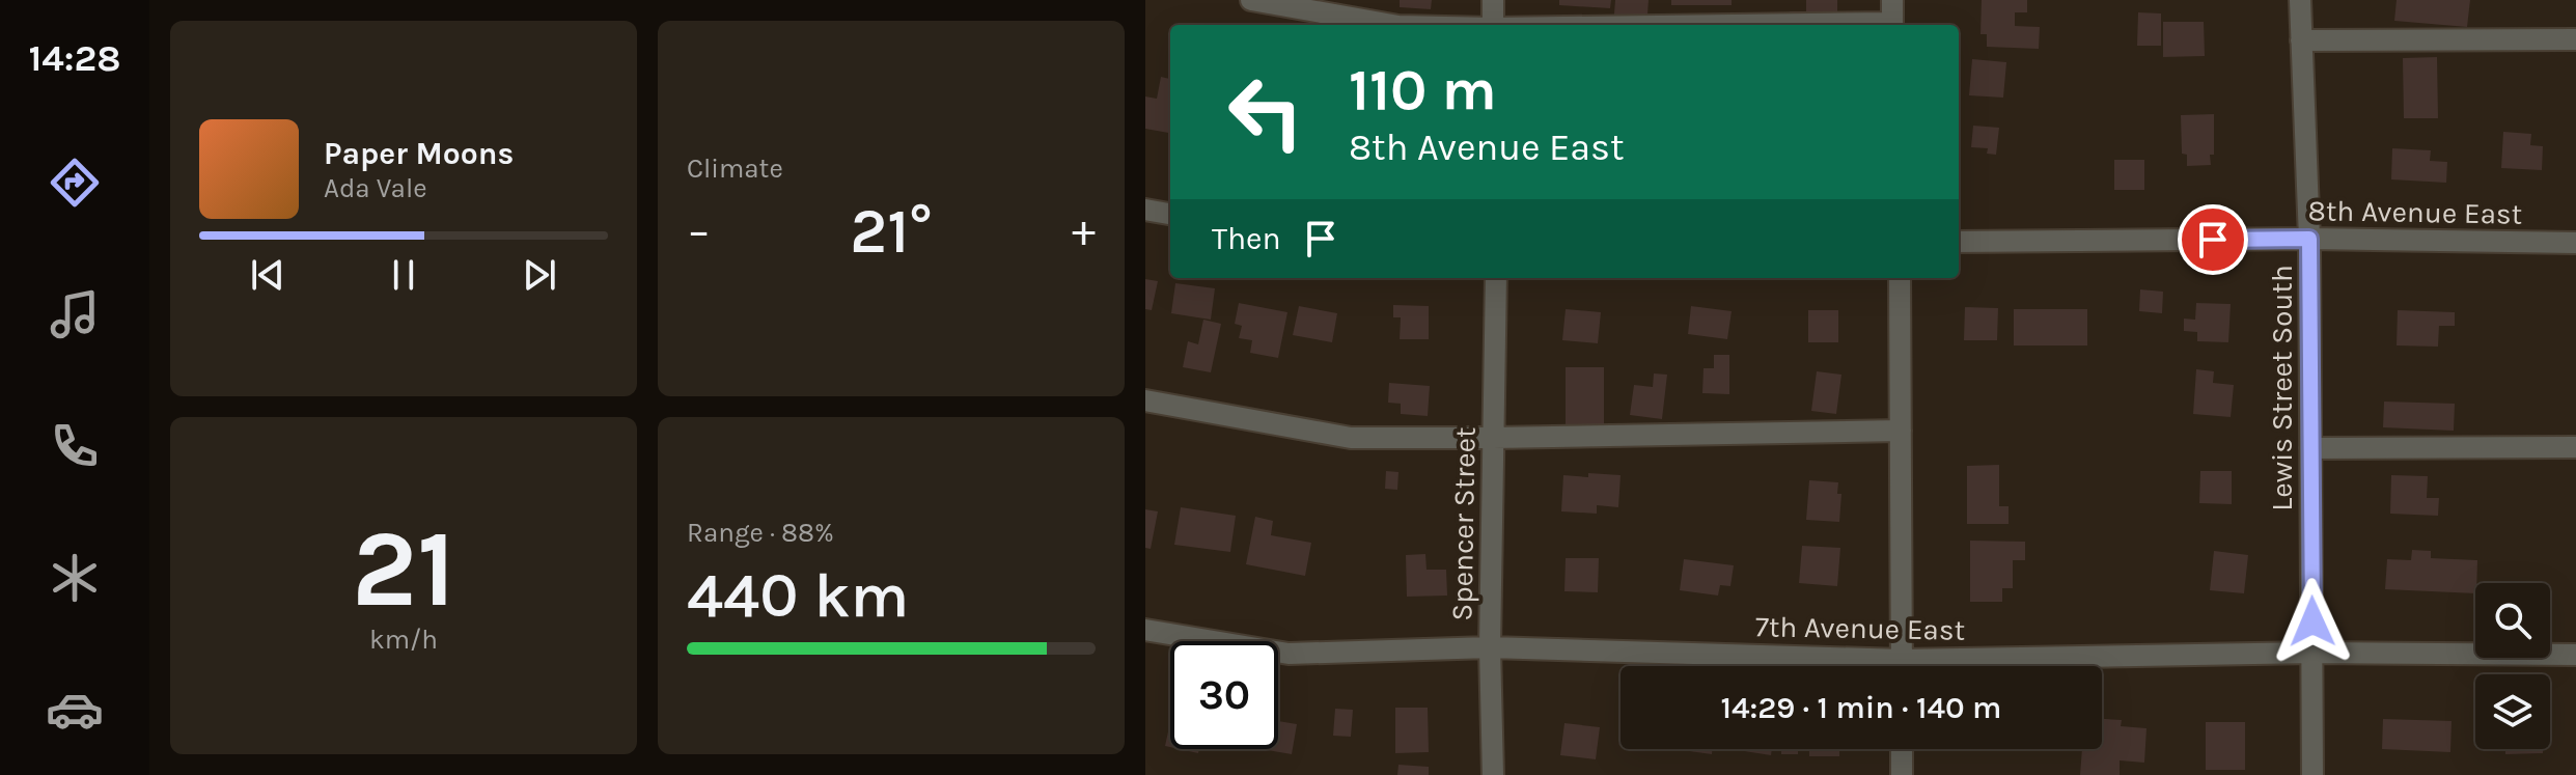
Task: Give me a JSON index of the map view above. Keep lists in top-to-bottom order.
{
  "streets": {
    "street": [
      "8th Avenue East",
      "Lewis Street South",
      "Spencer Street",
      "7th Avenue East"
    ]
  },
  "crossings": [
    ["8th Avenue East", "Lewis Street South"],
    ["Lewis Street South", "7th Avenue East"],
    ["Spencer Street", "7th Avenue East"]
  ],
  "page": {
    "tabs": "14:28",
    "tile": [
      "Climate",
      ["21", "km/h"],
      ["Range · 88%", "440 km"]
    ],
    "turn": ["110 m", "8th Avenue East"],
    "song": ["Paper Moons", "Ada Vale"],
    "heat": ["−", "21°", "+"],
    "then": "Then",
    "limit": "30",
    "trip": "14:29 · 1 min · 140 m"
  }
}
